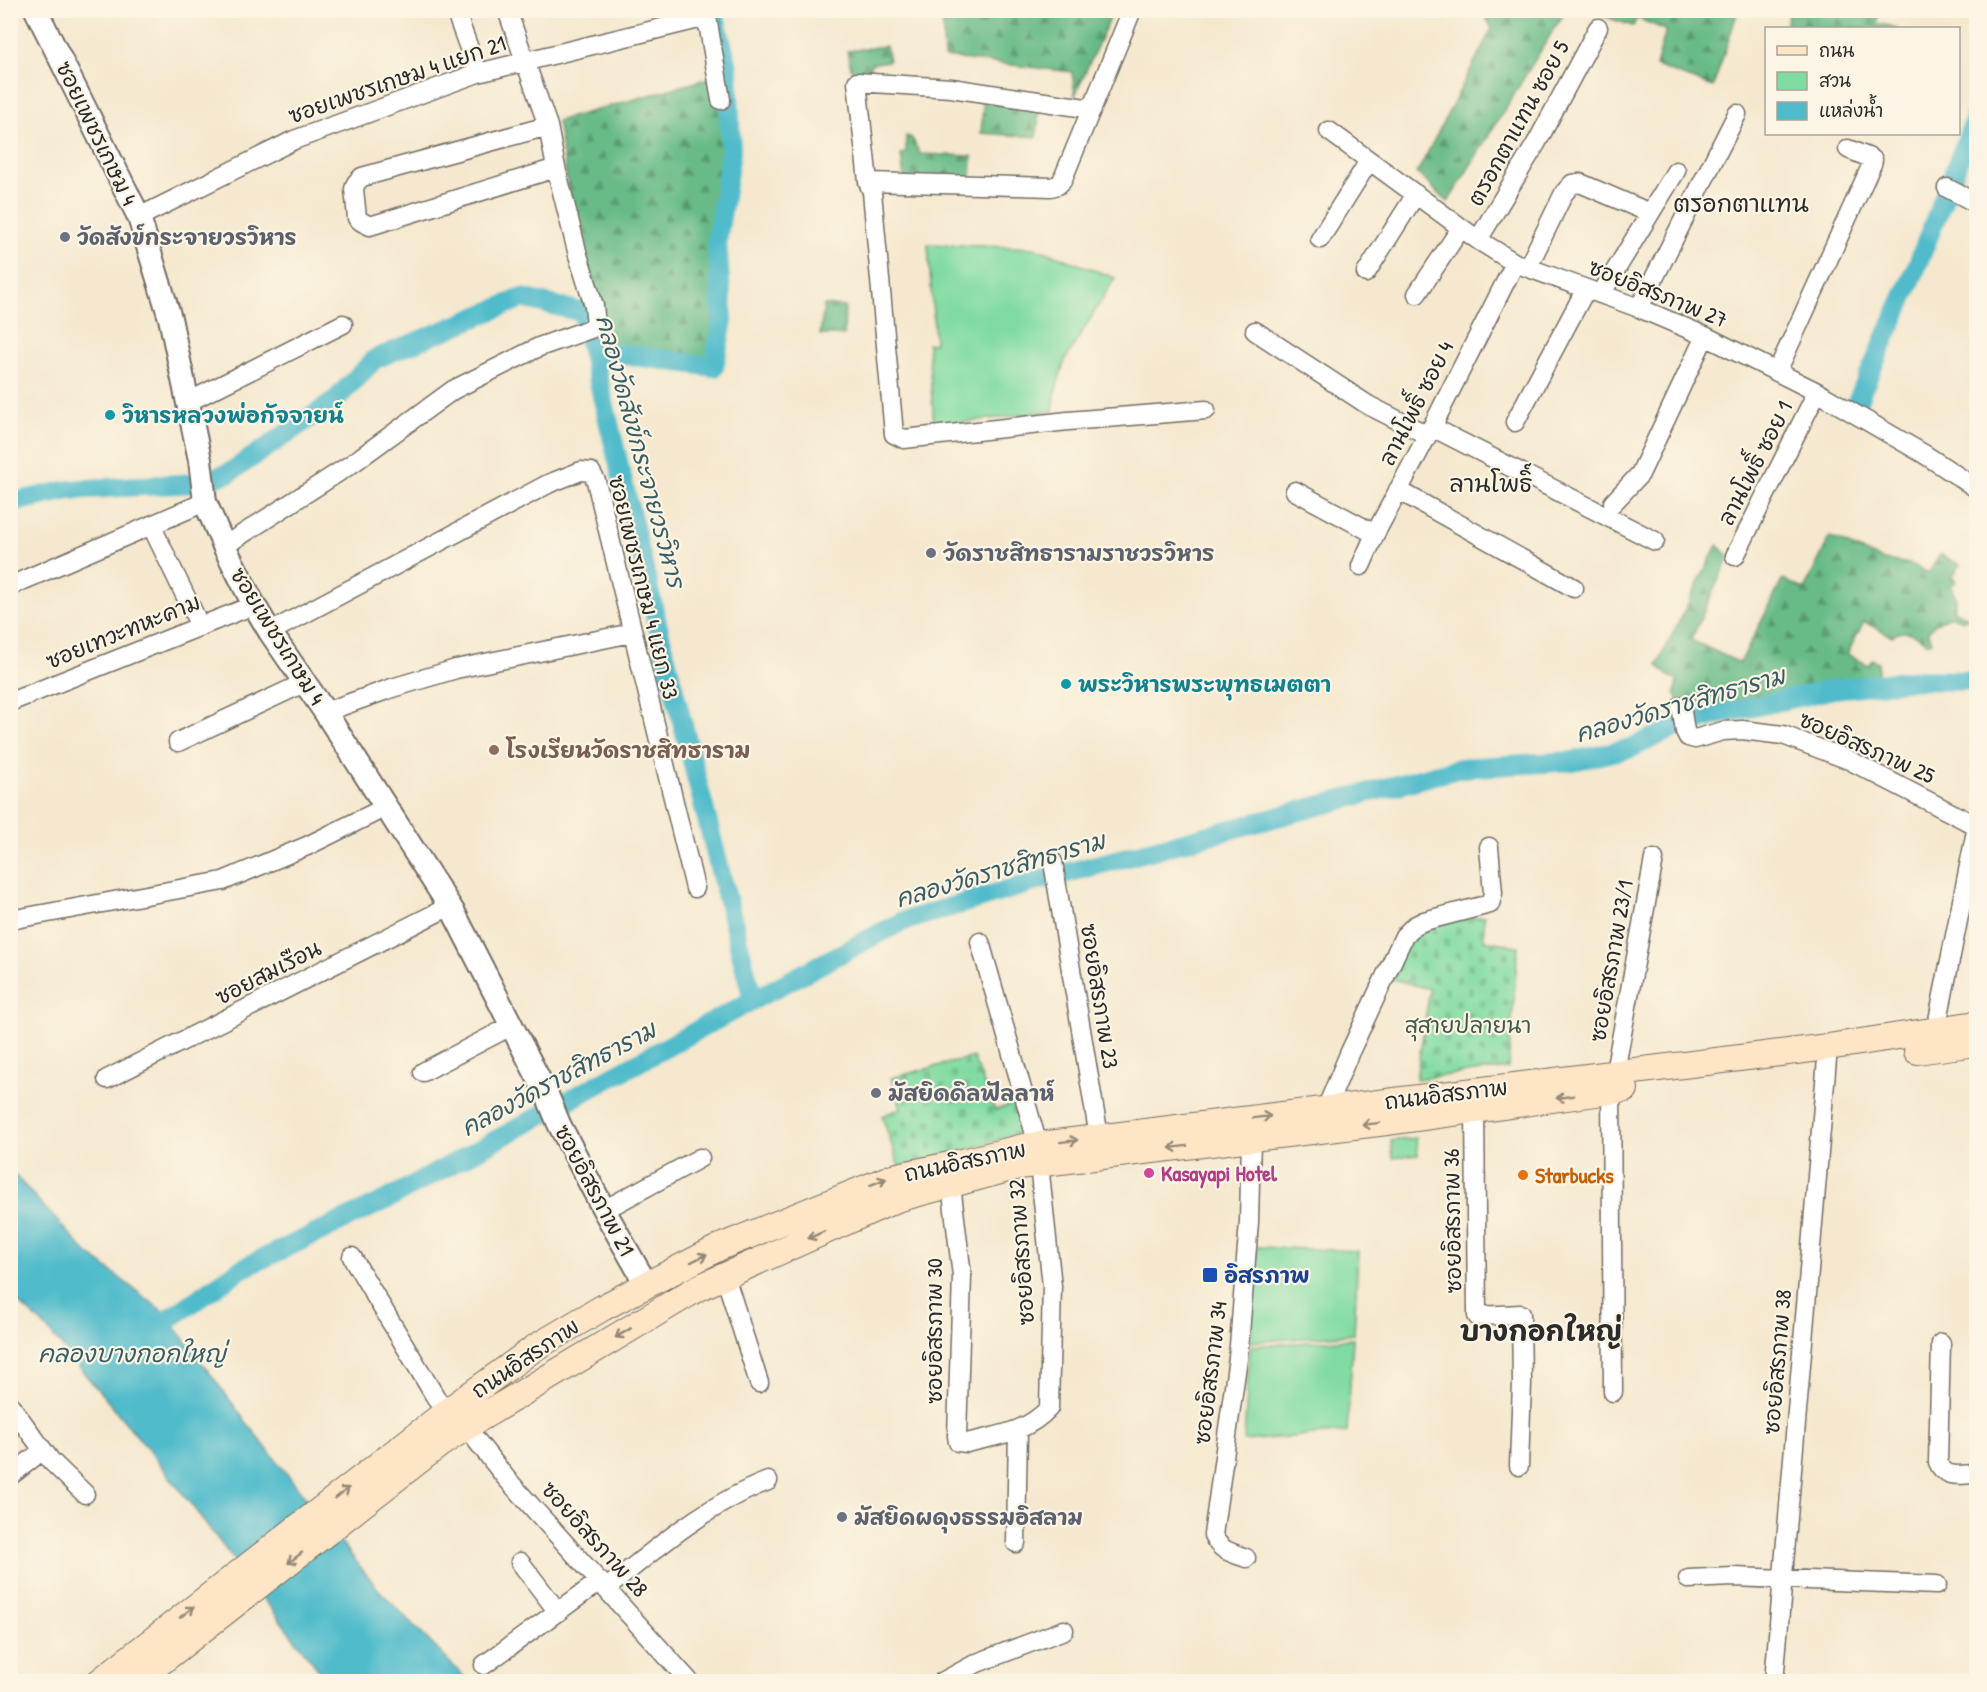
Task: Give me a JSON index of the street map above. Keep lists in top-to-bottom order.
{
  "streets": {
    "main road": ["ถนนอิสรภาพ"],
    "street": [
      "ซอยเพชรเกษม 4 แยก 21",
      "ตรอกตาแทน ซอย 5",
      "ซอยเพชรเกษม 4",
      "ซอยอิสรภาพ 27",
      "ลานโพธิ์ ซอย 4",
      "ลานโพธิ์ ซอย 1",
      "ซอยเพชรเกษม 4 แยก 33",
      "ซอยเทวะทหะคาม",
      "ซอยอิสรภาพ 25",
      "ซอยอิสรภาพ 23/1",
      "ซอยสมเรือน",
      "ซอยอิสรภาพ 23",
      "ซอยอิสรภาพ 21",
      "ซอยอิสรภาพ 36",
      "ซอยอิสรภาพ 32",
      "ซอยอิสรภาพ 30",
      "ซอยอิสรภาพ 38",
      "ซอยอิสรภาพ 34",
      "ซอยอิสรภาพ 28"
    ]
  },
  "crossings": [
    ["ซอยเพชรเกษม 4 แยก 21", "ซอยเพชรเกษม 4"],
    ["ตรอกตาแทน ซอย 5", "ซอยอิสรภาพ 27"],
    ["ซอยเพชรเกษม 4", "ซอยเพชรเกษม 4 แยก 33"],
    ["ซอยเพชรเกษม 4", "ซอยเทวะทหะคาม"],
    ["ซอยเพชรเกษม 4", "ซอยสมเรือน"],
    ["ซอยเพชรเกษม 4", "ซอยอิสรภาพ 21"],
    ["ซอยอิสรภาพ 27", "ลานโพธิ์ ซอย 4"],
    ["ซอยอิสรภาพ 27", "ลานโพธิ์ ซอย 1"],
    ["ซอยอิสรภาพ 23/1", "ถนนอิสรภาพ"],
    ["ซอยอิสรภาพ 23", "ถนนอิสรภาพ"],
    ["ถนนอิสรภาพ", "ซอยอิสรภาพ 21"],
    ["ถนนอิสรภาพ", "ซอยอิสรภาพ 32"],
    ["ซอยอิสรภาพ 32", "ซอยอิสรภาพ 30"]
  ],
  "districts": ["ตรอกตาแทน", "ลานโพธิ์", "บางกอกใหญ่"],
  "water": ["คลองวัดสังข์กระจายวรวิหาร", "คลองวัดราชสิทธาราม", "คลองบางกอกใหญ่"],
  "parks": ["สุสายปลายนา"],
  "places": {
    "other": [
      "วัดสังข์กระจายวรวิหาร",
      "วิหารหลวงพ่อกัจจายน์",
      "วัดราชสิทธารามราชวรวิหาร",
      "พระวิหารพระพุทธเมตตา",
      "โรงเรียนวัดราชสิทธาราม",
      "มัสยิดดิลฟัลลาห์",
      "Kasayapi Hotel",
      "Starbucks",
      "มัสยิดผดุงธรรมอิสลาม"
    ],
    "transit": ["อิสรภาพ"]
  },
  "legend": ["ถนน", "สวน", "แหล่งน้ำ"]
}
